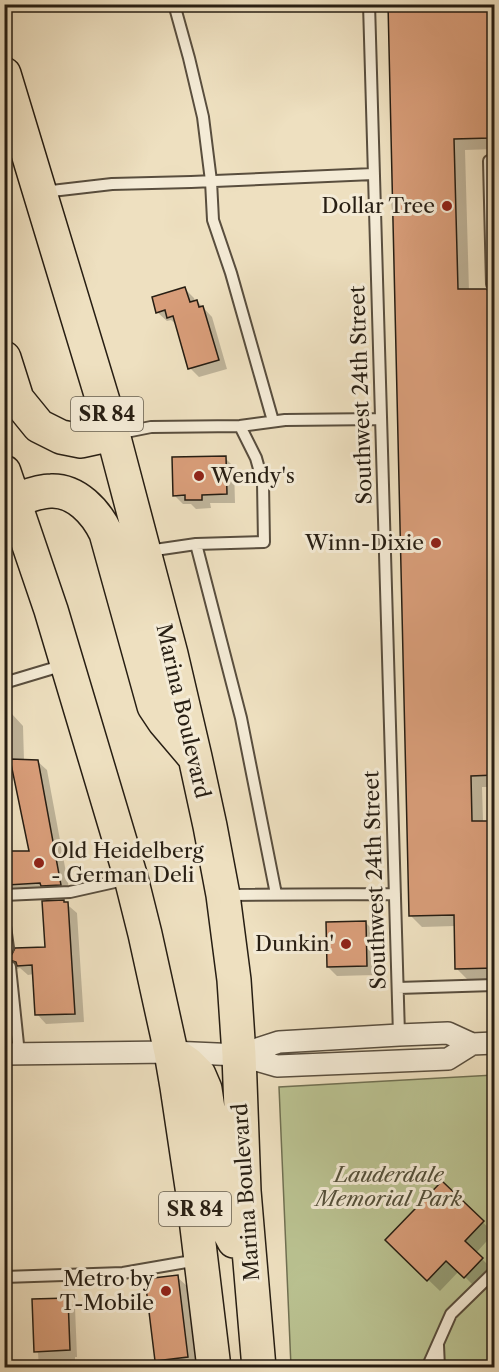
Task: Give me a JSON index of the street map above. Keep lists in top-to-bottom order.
{
  "streets": {
    "main road": ["SR 84", "Marina Boulevard"],
    "lane": ["Southwest 24th Street"]
  },
  "parks": ["Lauderdale Memorial Park"],
  "places": [
    "Dollar Tree",
    "Wendy's",
    "Winn-Dixie",
    "Old Heidelberg - German Deli",
    "Dunkin'",
    "Metro by T-Mobile"
  ]
}
